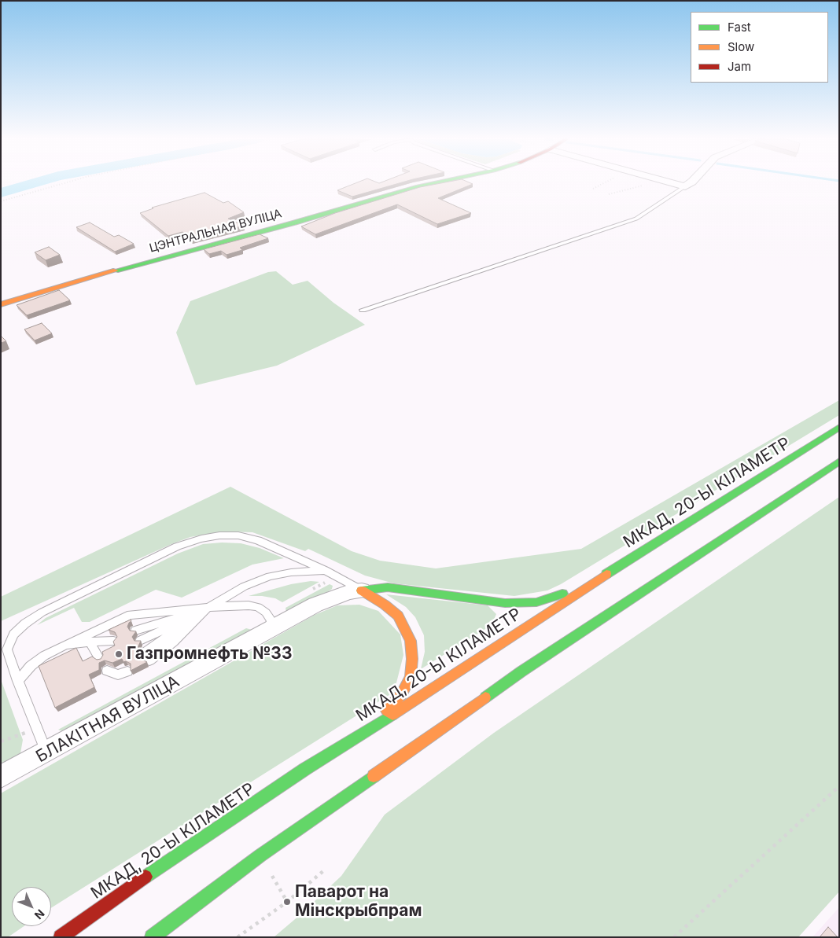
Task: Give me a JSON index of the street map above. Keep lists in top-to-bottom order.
{
  "streets": {
    "main road": ["ЦЭНТРАЛЬНАЯ ВУЛІЦА", "МКАД, 20-Ы КІЛАМЕТР"],
    "street": ["БЛАКІТНАЯ ВУЛІЦА"]
  },
  "places": ["Газпромнефть №33", "Паварот на Мінскрыбпрам"],
  "legend": ["Fast", "Slow", "Jam"],
  "north": "bottom right"
}
